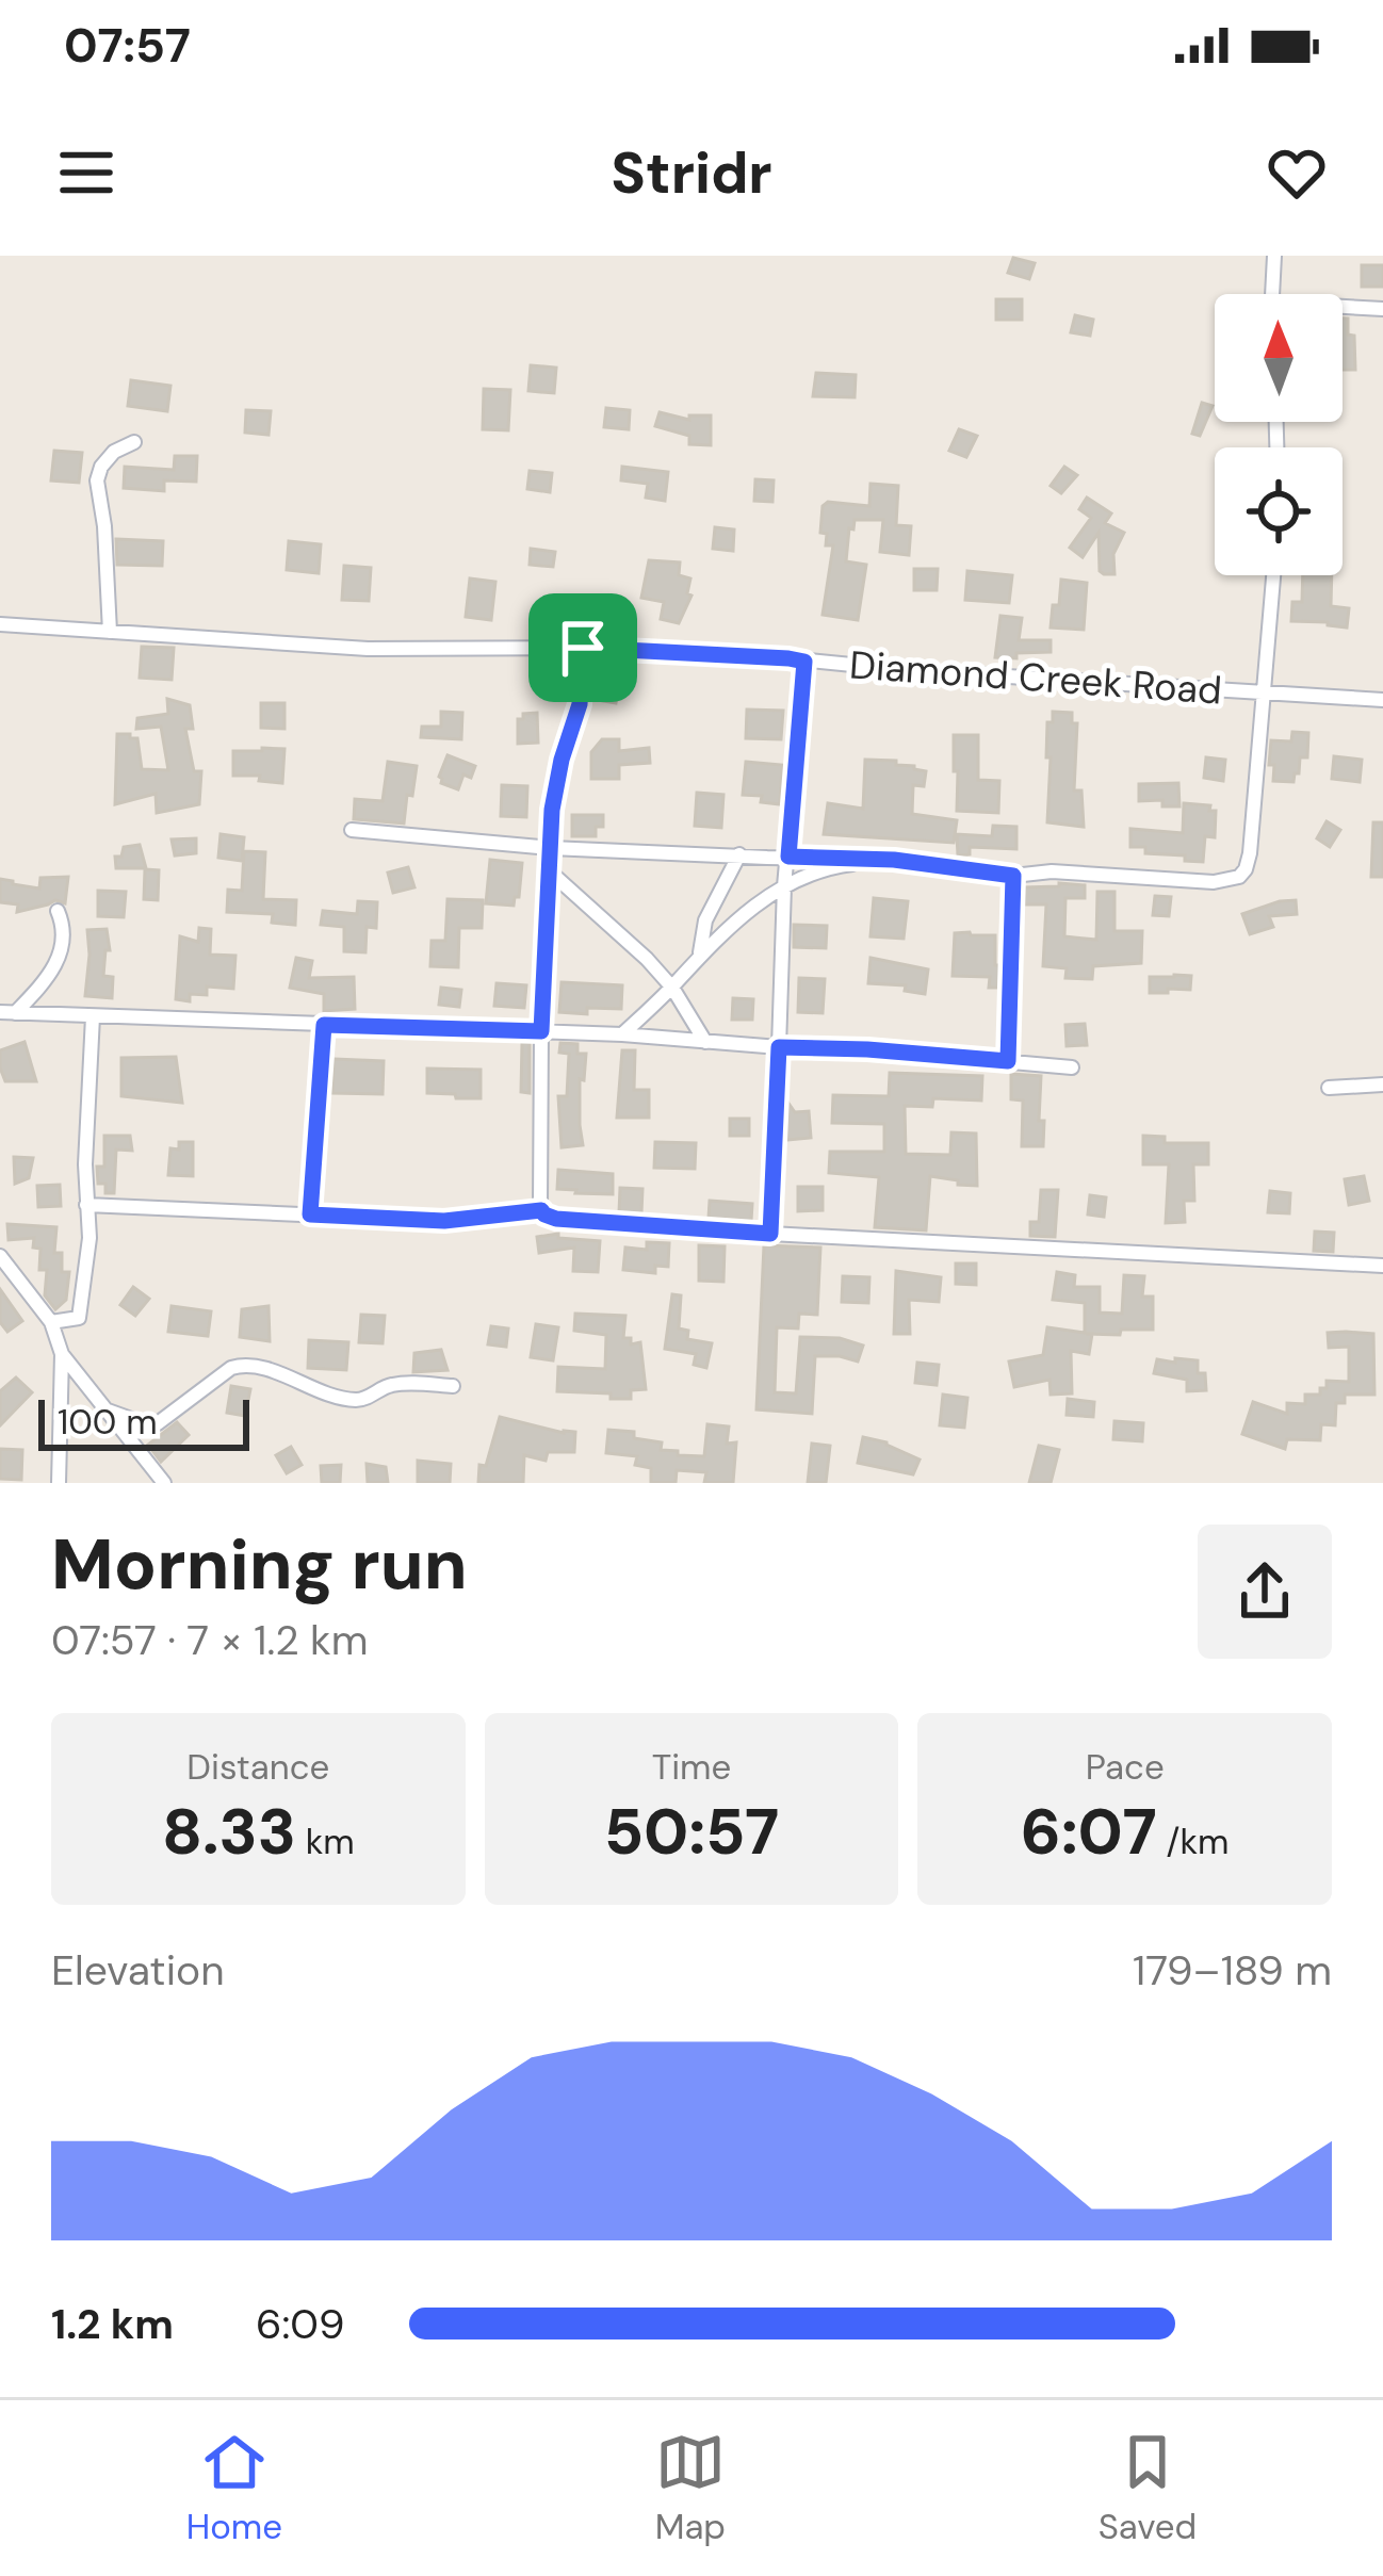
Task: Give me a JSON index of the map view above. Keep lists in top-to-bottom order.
{
  "streets": {
    "street": ["Diamond Creek Road"]
  },
  "scale_bar": "100 m",
  "north": "top",
  "page": {
    "status": "07:57",
    "header": "Stridr",
    "scale": "100 m",
    "heading": ["Morning run", "07:57 · 7 × 1.2 km"],
    "stats": [
      ["Distance", "8.33 km"],
      ["Time", "50:57"],
      ["Pace", "6:07 /km"]
    ],
    "chart": ["Elevation", "179–189 m"],
    "list": [
      {
        "name": "1.2 km",
        "note": "6:09"
      }
    ],
    "tabs": ["Home", "Map", "Saved"]
  }
}
